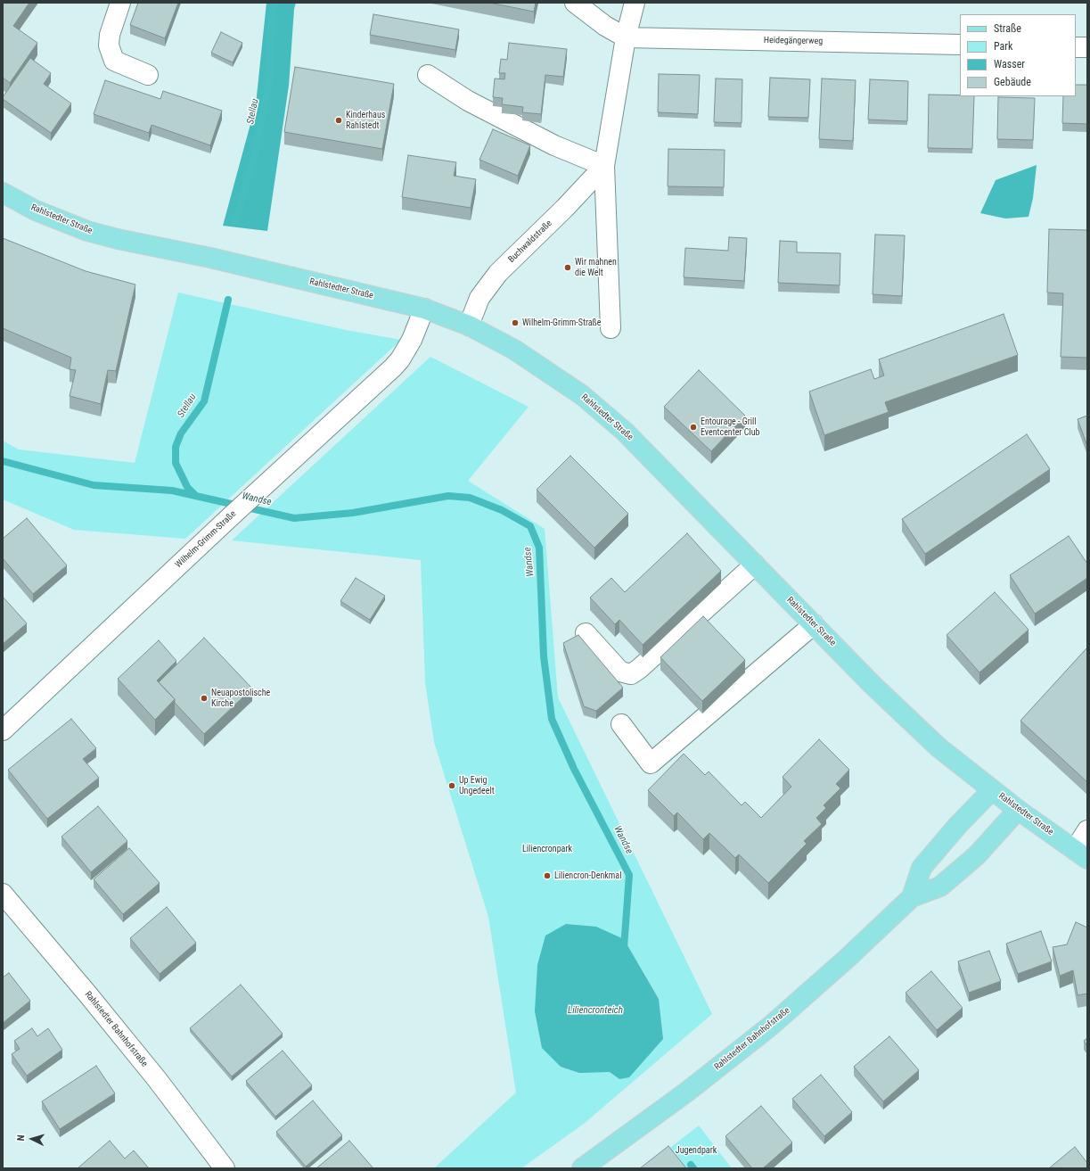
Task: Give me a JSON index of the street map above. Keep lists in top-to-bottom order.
{
  "streets": {
    "main road": ["Rahlstedter Straße", "Rahlstedter Bahnhofstraße"],
    "street": ["Heidegängerweg", "Buchwaldstraße", "Wilhelm-Grimm-Straße"]
  },
  "crossings": [
    ["Rahlstedter Straße", "Buchwaldstraße"],
    ["Rahlstedter Straße", "Wilhelm-Grimm-Straße"],
    ["Rahlstedter Straße", "Rahlstedter Bahnhofstraße"]
  ],
  "water": ["Stellau", "Wandse", "Liliencronteich"],
  "parks": ["Liliencronpark", "Jugendpark"],
  "places": [
    "Kinderhaus Rahlstedt",
    "Wir mahnen die Welt",
    "Wilhelm-Grimm-Straße",
    "Entourage - Grill Eventcenter Club",
    "Neuapostolische Kirche",
    "Up Ewig Ungedeelt",
    "Liliencron-Denkmal"
  ],
  "legend": [
    "Straße",
    "Park",
    "Wasser",
    "Gebäude"
  ],
  "north": "left"
}
